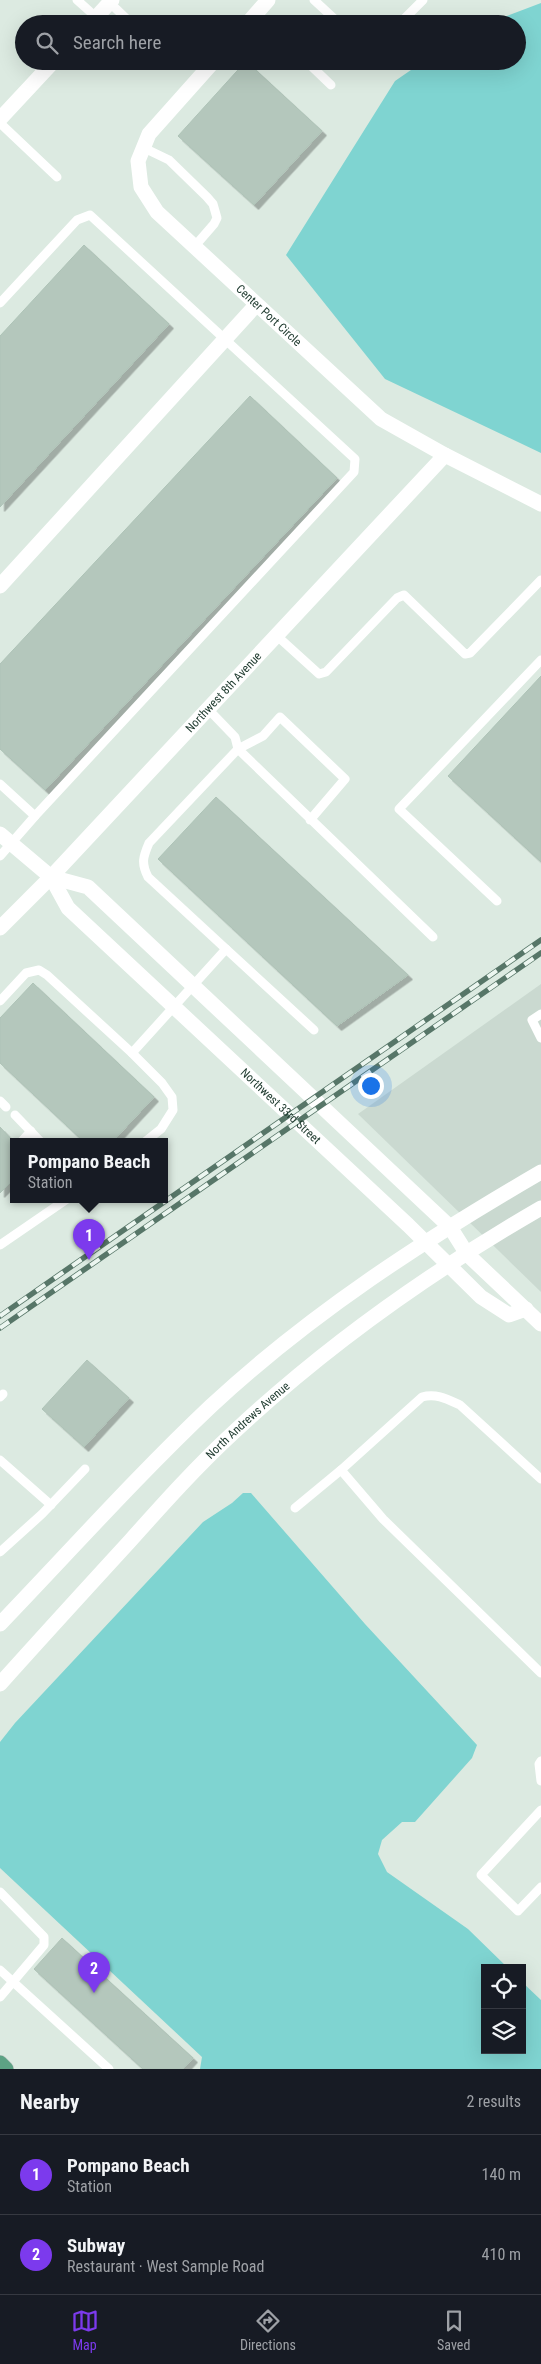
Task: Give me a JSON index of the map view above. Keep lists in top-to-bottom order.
{
  "streets": {
    "street": [
      "Center Port Circle",
      "Northwest 8th Avenue",
      "Northwest 33rd Street",
      "North Andrews Avenue"
    ]
  },
  "crossings": [
    ["Center Port Circle", "Northwest 8th Avenue"],
    ["Northwest 8th Avenue", "Northwest 33rd Street"],
    ["Northwest 33rd Street", "North Andrews Avenue"]
  ],
  "page": {
    "search": "Search here",
    "popup": ["Pompano Beach", "Station"],
    "pins": ["1", "2"],
    "heading": ["Nearby", "2 results"],
    "list": [
      {
        "mark": "1",
        "name": "Pompano Beach",
        "note": "Station",
        "value": "140 m"
      },
      {
        "mark": "2",
        "name": "Subway",
        "note": "Restaurant · West Sample Road",
        "value": "410 m"
      }
    ],
    "nav": ["Map", "Directions", "Saved"]
  }
}
